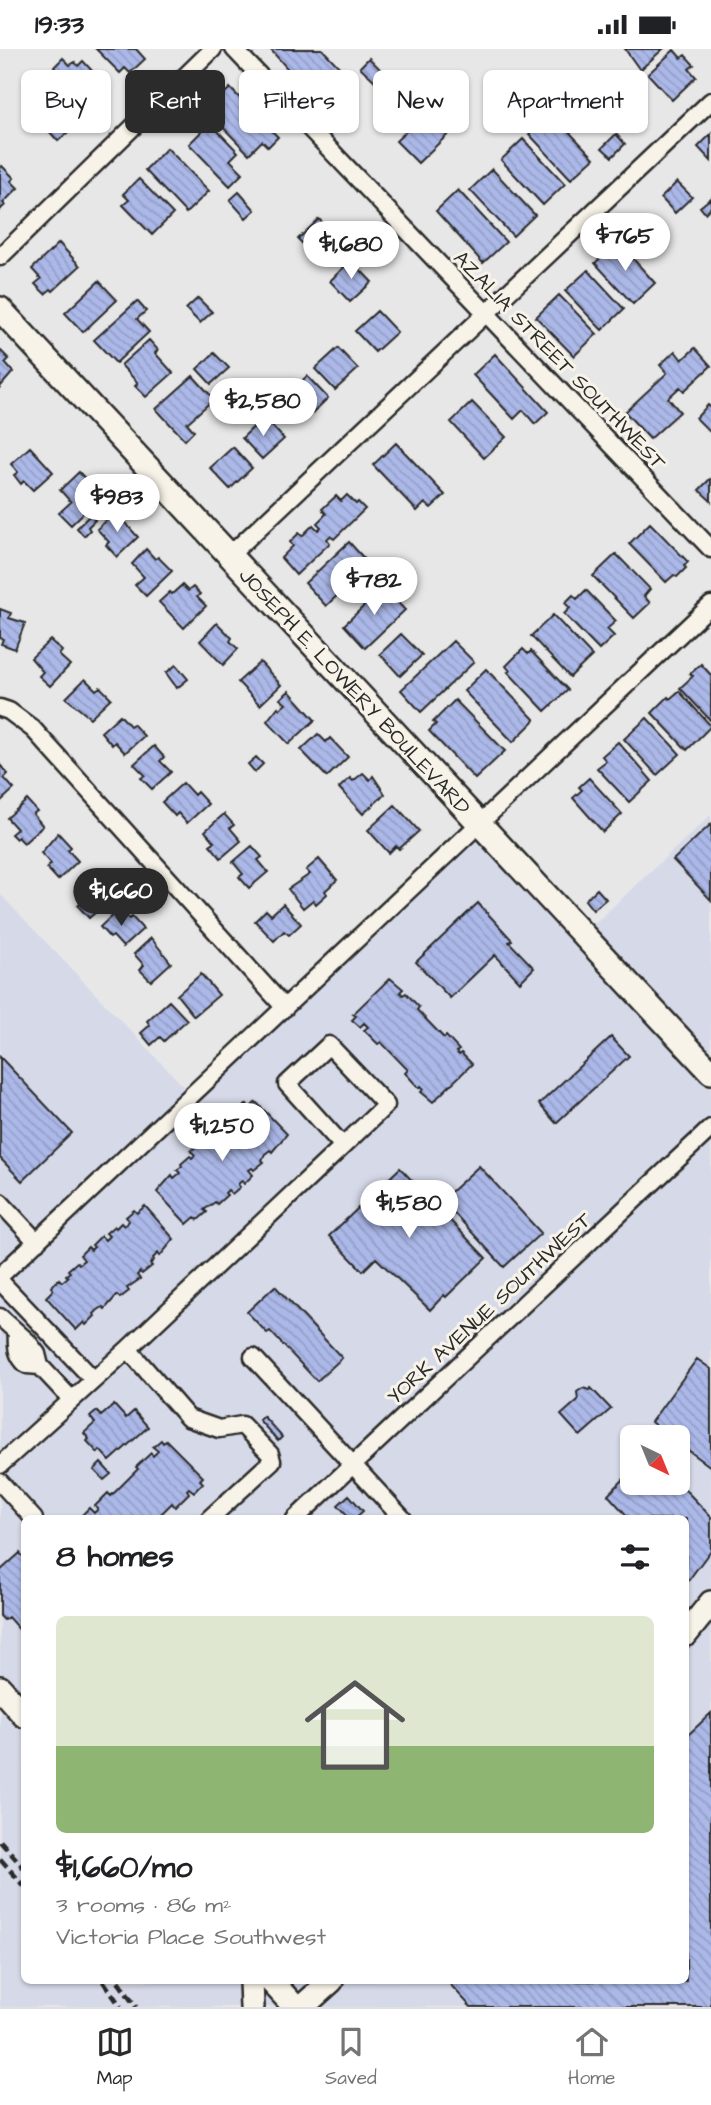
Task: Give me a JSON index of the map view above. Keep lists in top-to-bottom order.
{
  "streets": {
    "street": ["AZALIA STREET SOUTHWEST", "JOSEPH E. LOWERY BOULEVARD", "YORK AVENUE SOUTHWEST"]
  },
  "north": "bottom right",
  "page": {
    "status": "19:33",
    "chip": [
      "Buy",
      "Rent",
      "Filters",
      "New",
      "Apartment"
    ],
    "price": [
      "$765",
      "$1,680",
      "$2,580",
      "$983",
      "$782",
      "$1,660",
      "$1,250",
      "$1,580"
    ],
    "heading": "8 homes",
    "list": [
      {
        "name": "$1,660/mo",
        "note": "3 rooms · 86 m² · Victoria Place Southwest"
      }
    ],
    "tabs": ["Map", "Saved", "Home"]
  }
}
